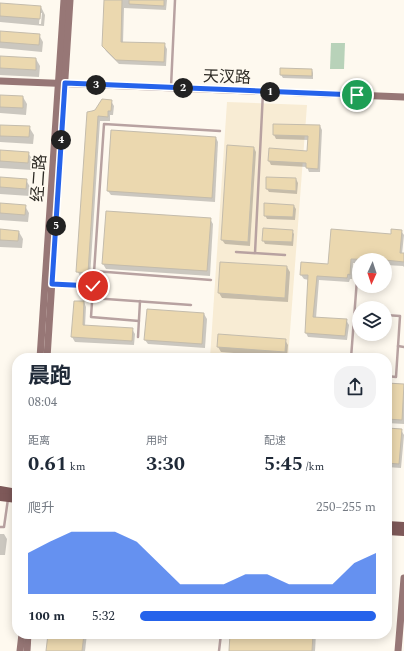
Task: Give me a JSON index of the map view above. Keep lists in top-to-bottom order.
{
  "streets": {
    "street": ["天汊路", "经二路"]
  },
  "crossings": [
    ["天汊路", "经二路"]
  ],
  "north": "bottom",
  "page": {
    "pins": [
      "3",
      "2",
      "1",
      "4",
      "5"
    ],
    "heading": ["晨跑", "08:04"],
    "stats": [
      ["距离", "0.61 km"],
      ["用时", "3:30"],
      ["配速", "5:45 /km"]
    ],
    "chart": ["爬升", "250–255 m"],
    "list": [
      {
        "name": "100 m",
        "note": "5:32"
      }
    ]
  }
}
